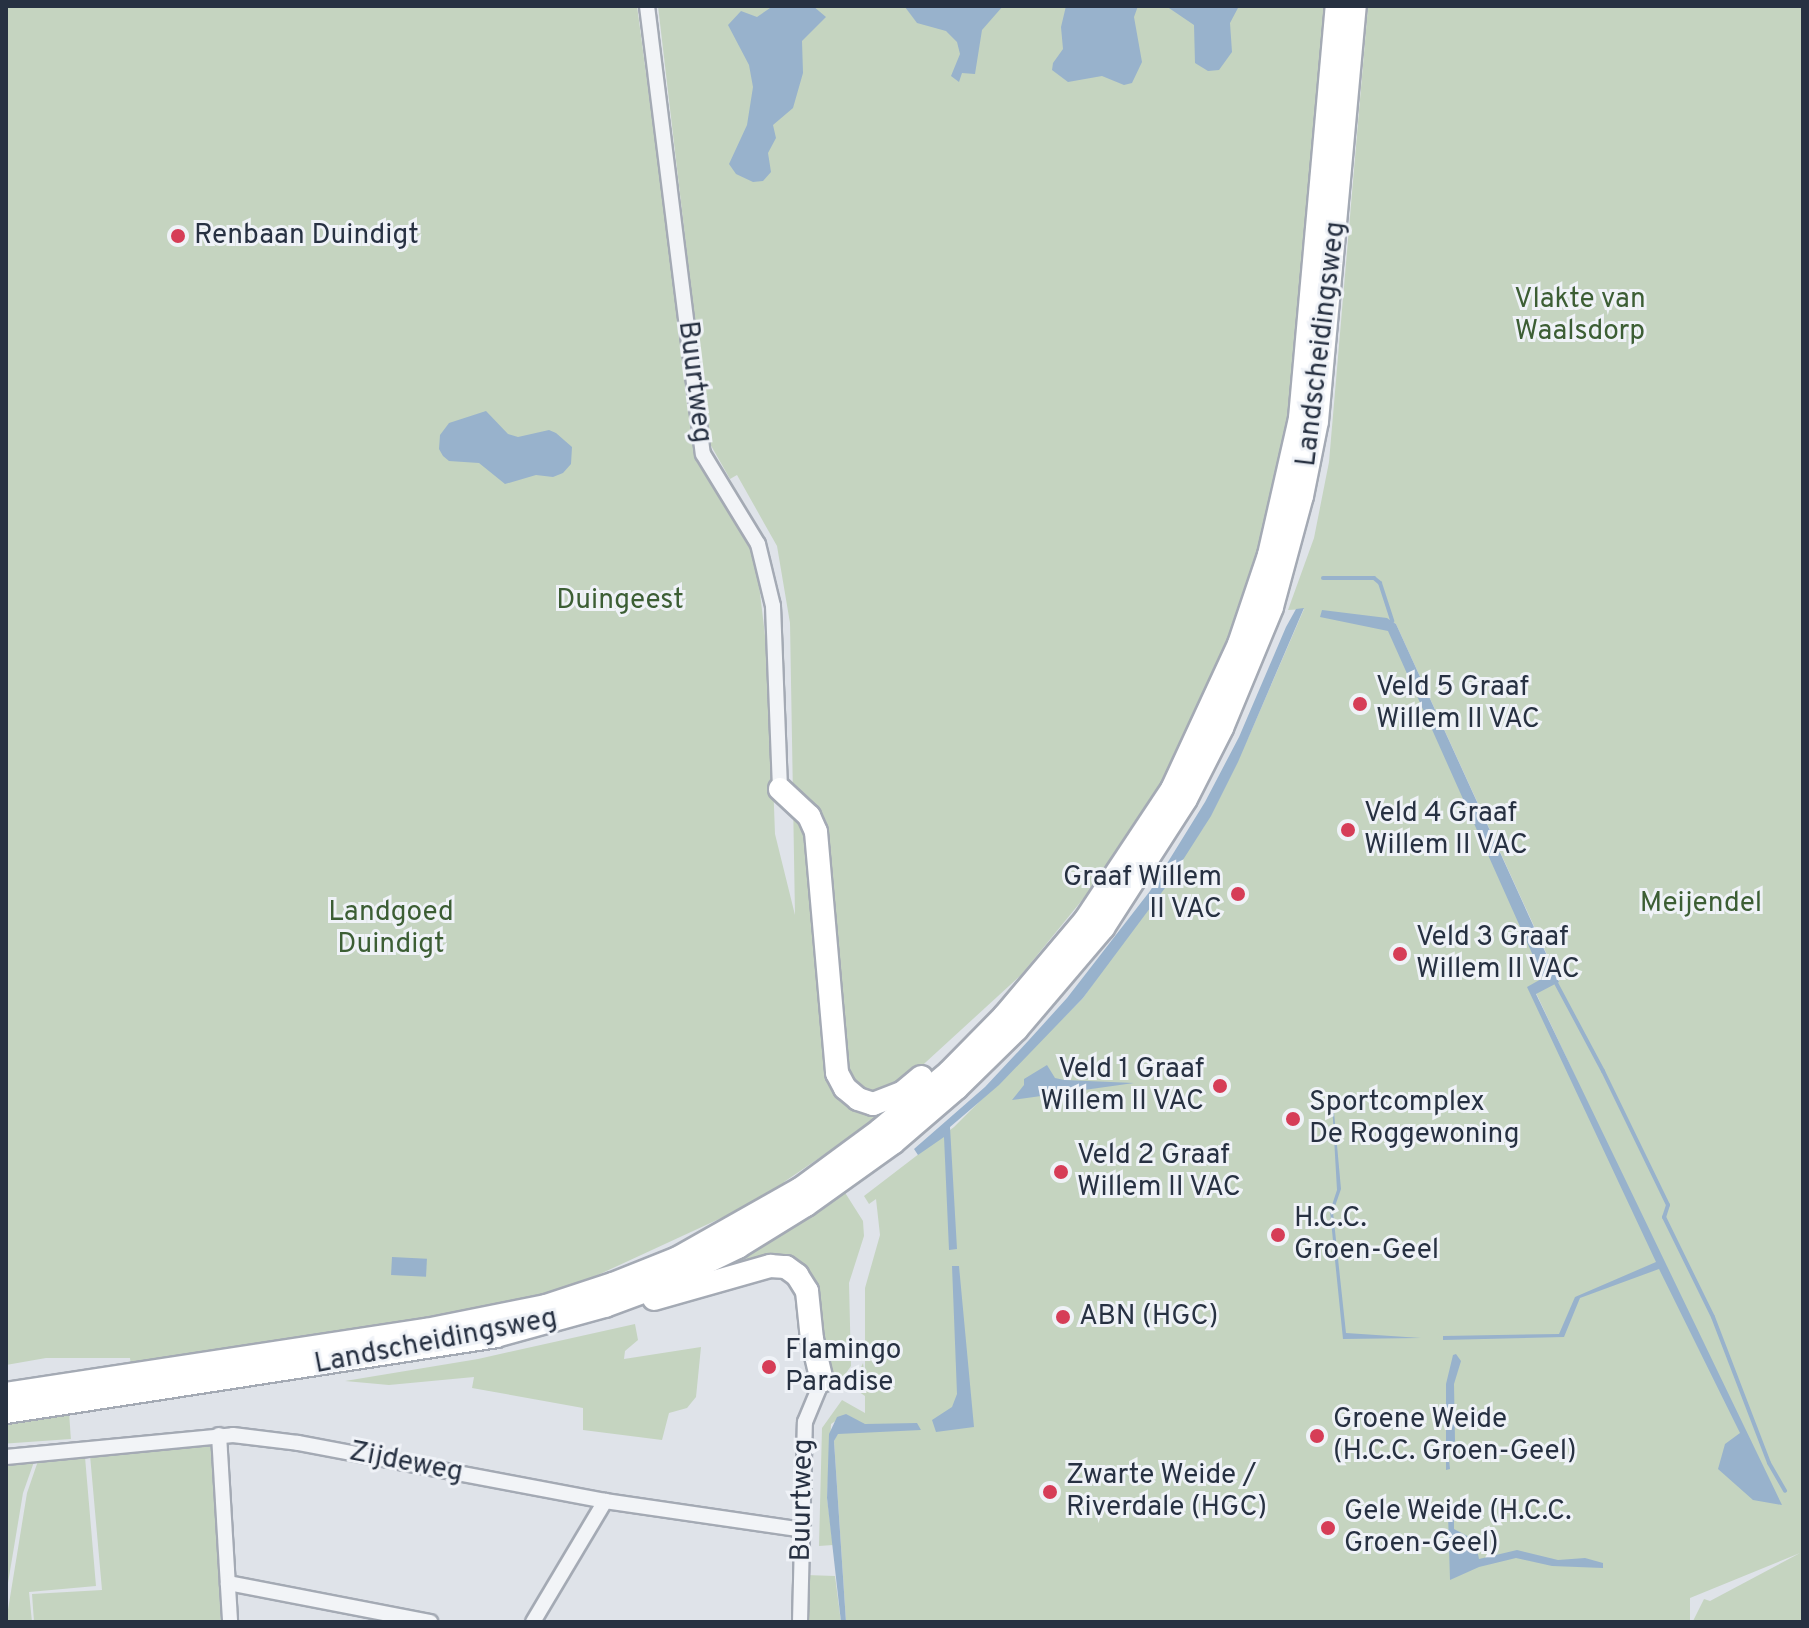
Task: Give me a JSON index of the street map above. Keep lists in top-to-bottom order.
{
  "streets": {
    "main road": ["Landscheidingsweg"],
    "street": ["Buurtweg", "Zijdeweg"]
  },
  "crossings": [
    ["Buurtweg", "Zijdeweg"]
  ],
  "parks": [
    "Vlakte van Waalsdorp",
    "Duingeest",
    "Meijendel",
    "Landgoed Duindigt"
  ],
  "places": [
    "Renbaan Duindigt",
    "Veld 5 Graaf Willem II VAC",
    "Veld 4 Graaf Willem II VAC",
    "Graaf Willem II VAC",
    "Veld 3 Graaf Willem II VAC",
    "Veld 1 Graaf Willem II VAC",
    "Sportcomplex De Roggewoning",
    "Veld 2 Graaf Willem II VAC",
    "H.C.C. Groen-Geel",
    "ABN (HGC)",
    "Flamingo Paradise",
    "Groene Weide (H.C.C. Groen-Geel)",
    "Zwarte Weide / Riverdale (HGC)",
    "Gele Weide (H.C.C. Groen-Geel)"
  ]
}
